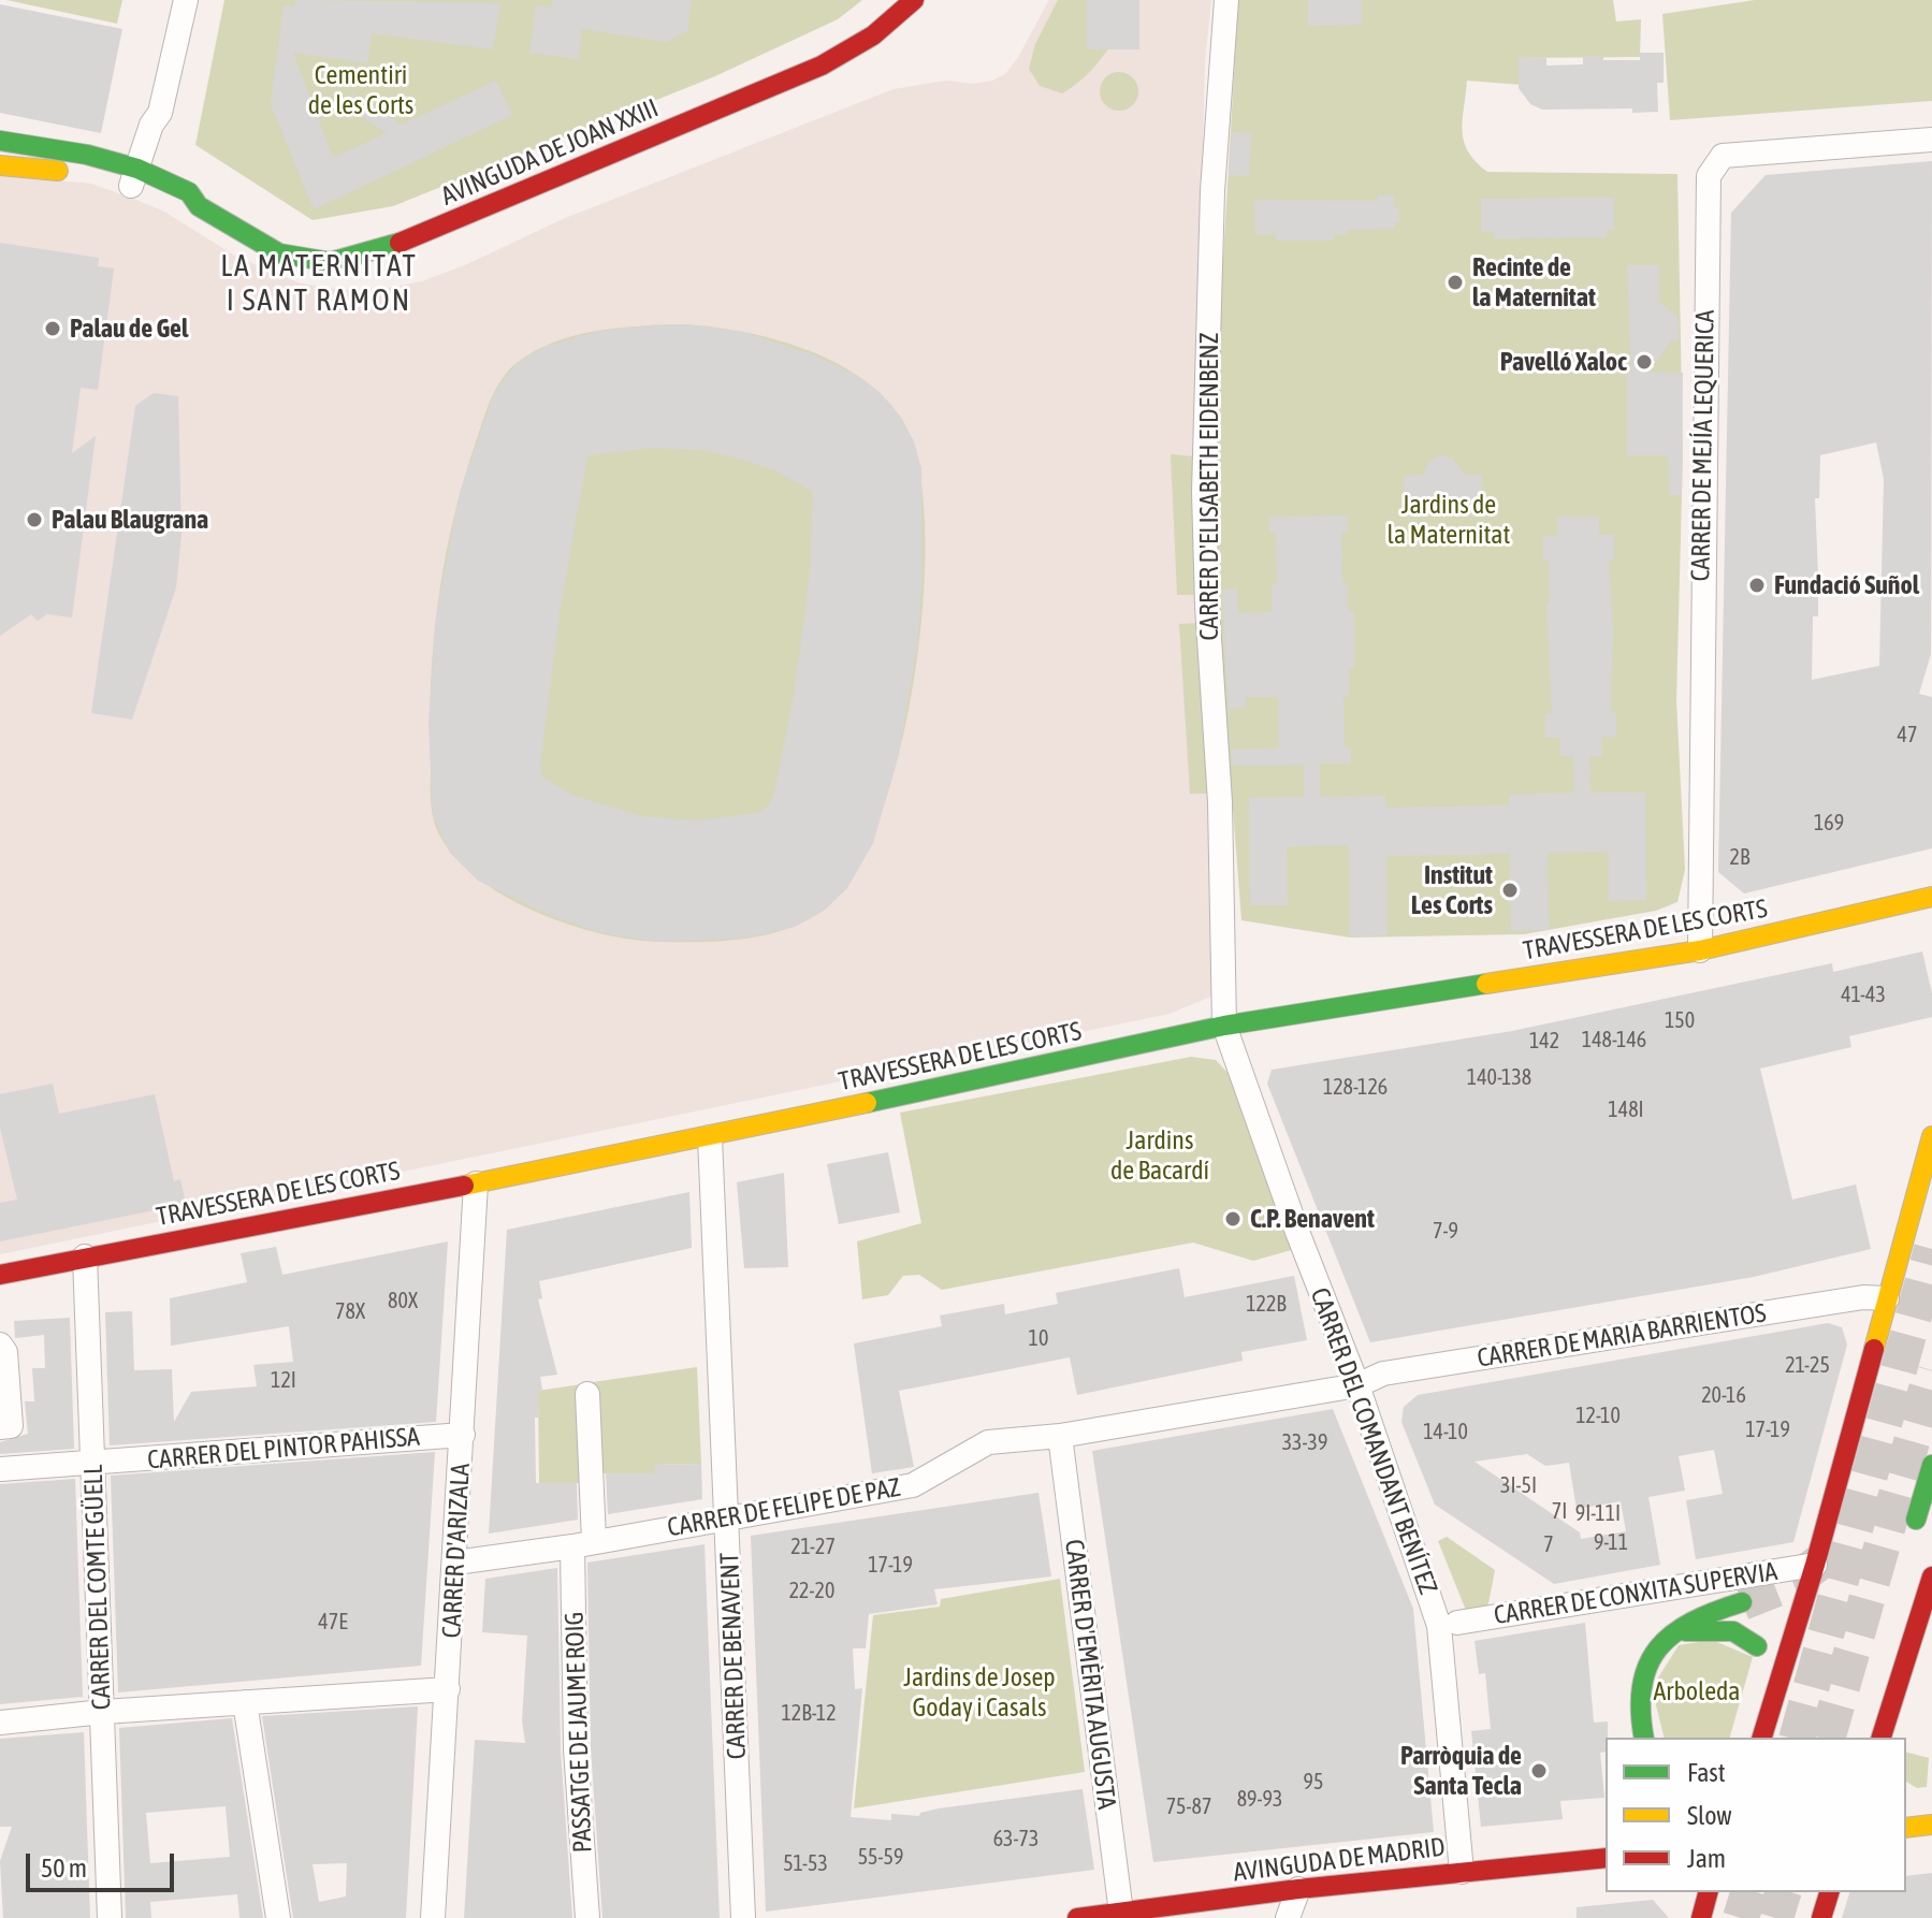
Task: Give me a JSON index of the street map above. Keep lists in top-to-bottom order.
{
  "streets": {
    "main road": ["AVINGUDA DE JOAN XXIII", "TRAVESSERA DE LES CORTS", "AVINGUDA DE MADRID"],
    "street": [
      "CARRER DE MEJÍA LEQUERICA",
      "CARRER D'ELISABETH EIDENBENZ",
      "CARRER DE MARIA BARRIENTOS",
      "CARRER DEL COMANDANT BENÍTEZ",
      "CARRER DEL PINTOR PAHISSA",
      "CARRER DE FELIPE DE PAZ",
      "CARRER D'ARIZALA",
      "CARRER DEL COMTE GÜELL",
      "CARRER DE CONXITA SUPERVIA",
      "CARRER DE BENAVENT",
      "CARRER D'EMÈRITA AUGUSTA",
      "PASSATGE DE JAUME ROIG"
    ]
  },
  "crossings": [
    ["CARRER DE MEJÍA LEQUERICA", "TRAVESSERA DE LES CORTS"],
    ["CARRER D'ELISABETH EIDENBENZ", "TRAVESSERA DE LES CORTS"],
    ["CARRER D'ELISABETH EIDENBENZ", "CARRER DEL COMANDANT BENÍTEZ"],
    ["TRAVESSERA DE LES CORTS", "CARRER DEL COMANDANT BENÍTEZ"],
    ["TRAVESSERA DE LES CORTS", "CARRER D'ARIZALA"],
    ["TRAVESSERA DE LES CORTS", "CARRER DEL COMTE GÜELL"],
    ["TRAVESSERA DE LES CORTS", "CARRER DE BENAVENT"],
    ["CARRER DE MARIA BARRIENTOS", "CARRER DEL COMANDANT BENÍTEZ"],
    ["CARRER DE MARIA BARRIENTOS", "CARRER DE FELIPE DE PAZ"],
    ["CARRER DEL COMANDANT BENÍTEZ", "CARRER DE FELIPE DE PAZ"],
    ["CARRER DEL COMANDANT BENÍTEZ", "AVINGUDA DE MADRID"],
    ["CARRER DEL PINTOR PAHISSA", "CARRER D'ARIZALA"],
    ["CARRER DEL PINTOR PAHISSA", "CARRER DEL COMTE GÜELL"],
    ["CARRER DE FELIPE DE PAZ", "CARRER D'ARIZALA"],
    ["CARRER DE FELIPE DE PAZ", "CARRER DE BENAVENT"],
    ["CARRER DE FELIPE DE PAZ", "CARRER D'EMÈRITA AUGUSTA"],
    ["CARRER DE FELIPE DE PAZ", "PASSATGE DE JAUME ROIG"],
    ["CARRER D'EMÈRITA AUGUSTA", "AVINGUDA DE MADRID"]
  ],
  "districts": ["LA MATERNITAT I SANT RAMON"],
  "parks": [
    "Cementiri de les Corts",
    "Jardins de la Maternitat",
    "Jardins de Bacardí",
    "Jardins de Josep Goday i Casals",
    "Arboleda"
  ],
  "places": [
    "Recinte de la Maternitat",
    "Palau de Gel",
    "Pavelló Xaloc",
    "Palau Blaugrana",
    "Fundació Suñol",
    "Institut Les Corts",
    "C.P. Benavent",
    "Parròquia de Santa Tecla"
  ],
  "house_numbers": [
    "47",
    "169",
    "2B",
    "41-43",
    "150",
    "148-146",
    "142",
    "140-138",
    "128-126",
    "148I",
    "7-9",
    "80X",
    "122B",
    "78X",
    "10",
    "21-25",
    "12I",
    "20-16",
    "12-10",
    "17-19",
    "14-10",
    "33-39",
    "3I-5I",
    "7I",
    "9I-11I",
    "9-11",
    "7",
    "21-27",
    "17-19",
    "22-20",
    "47E",
    "12B-12",
    "95",
    "89-93",
    "75-87",
    "63-73",
    "55-59",
    "51-53"
  ],
  "legend": ["Fast", "Slow", "Jam"],
  "scale_bar": "50 m"
}
